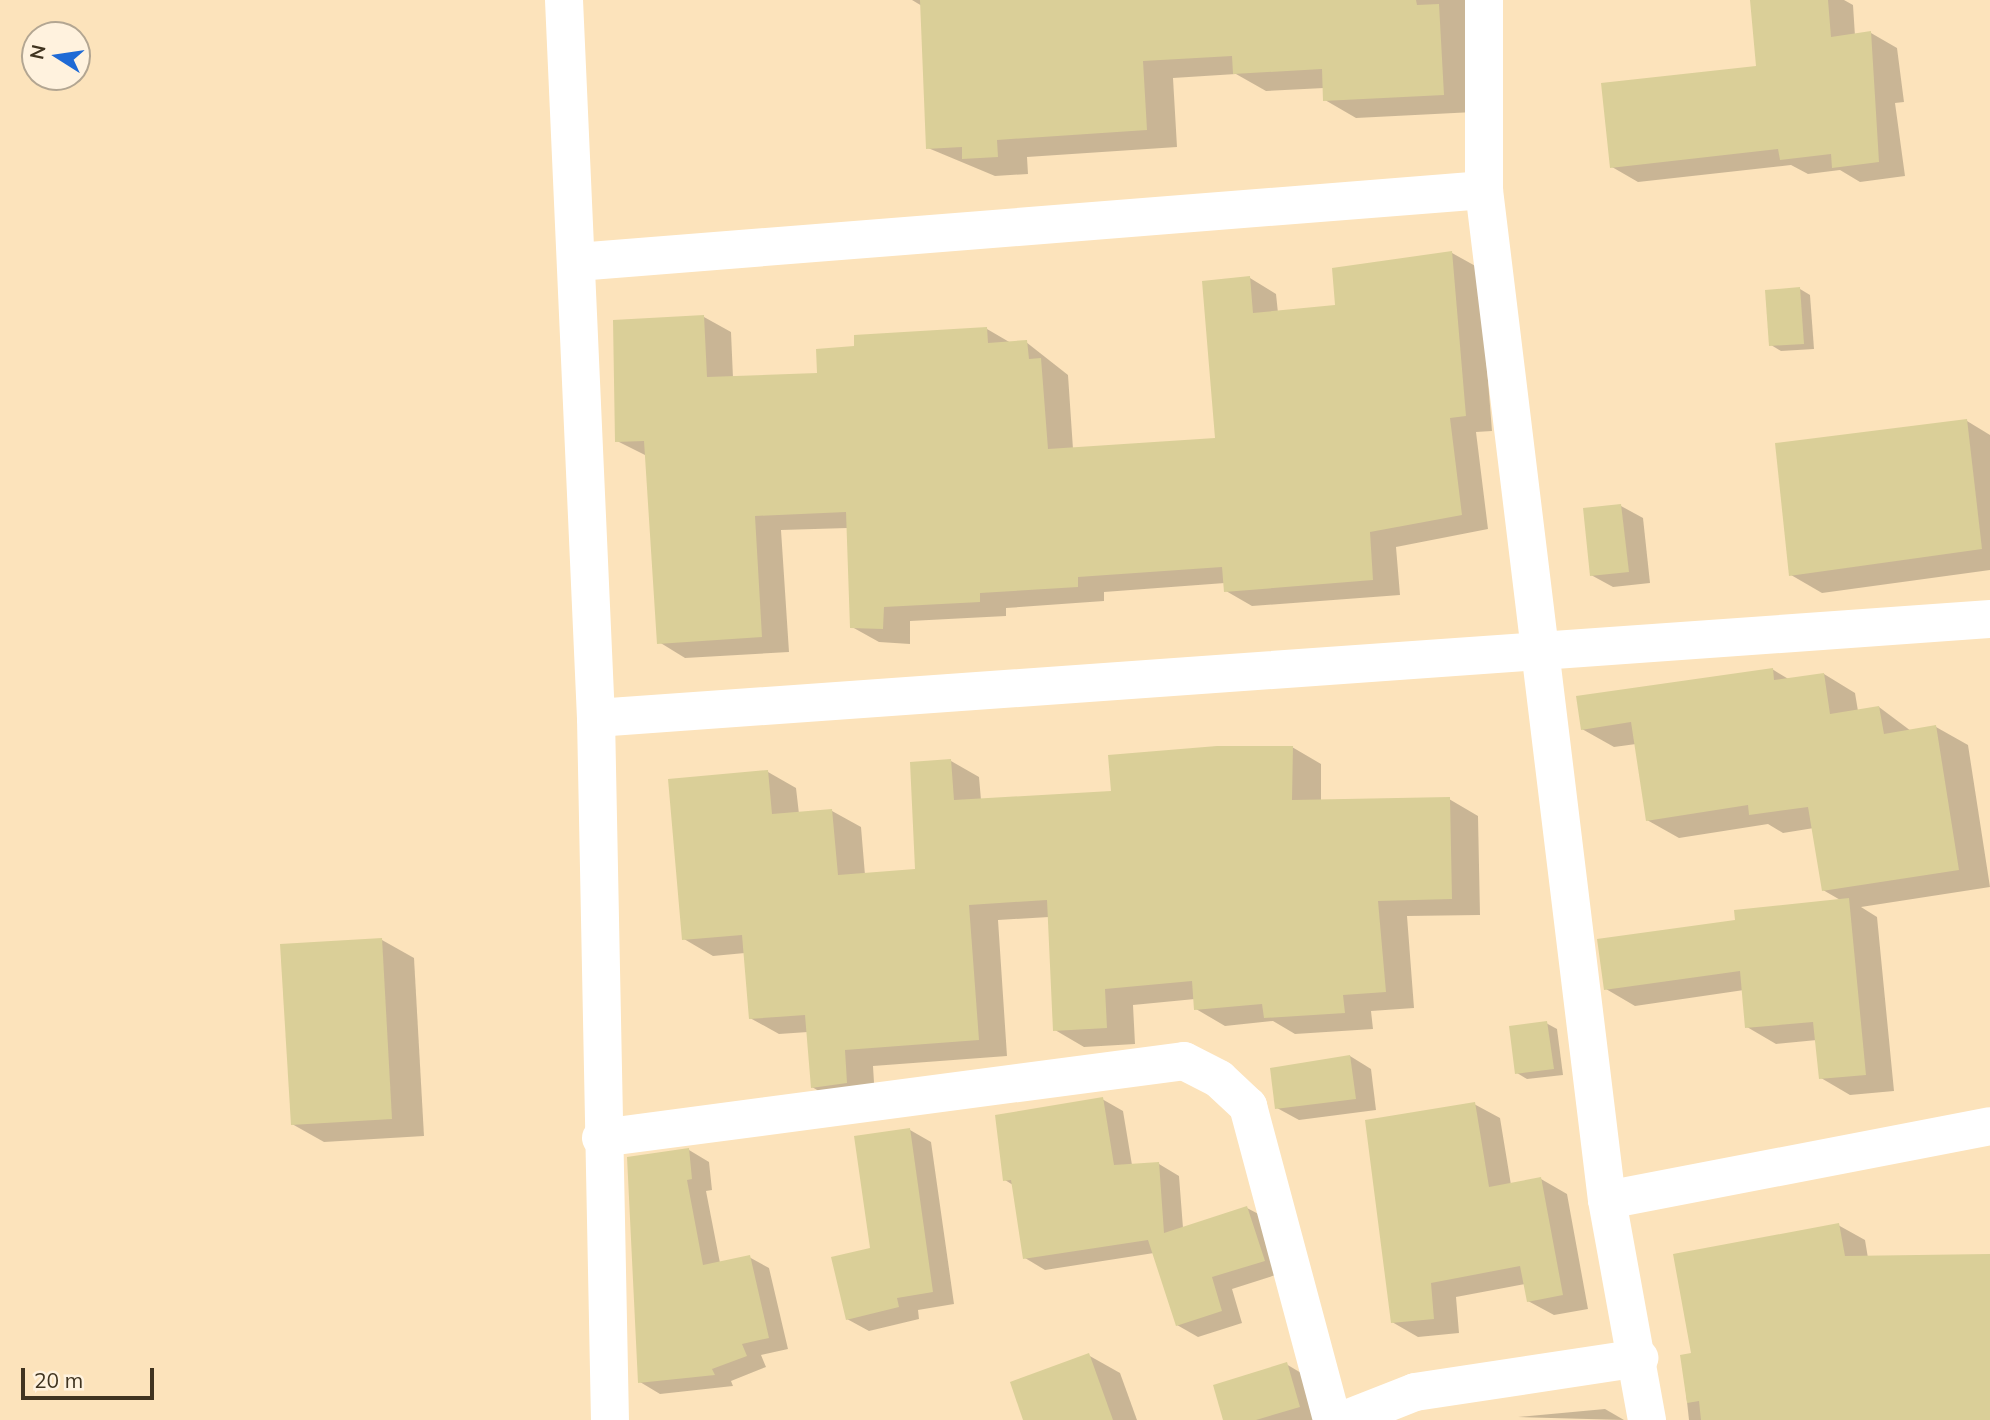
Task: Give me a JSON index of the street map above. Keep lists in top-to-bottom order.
{
  "scale_bar": "20 m",
  "north": "left"
}
